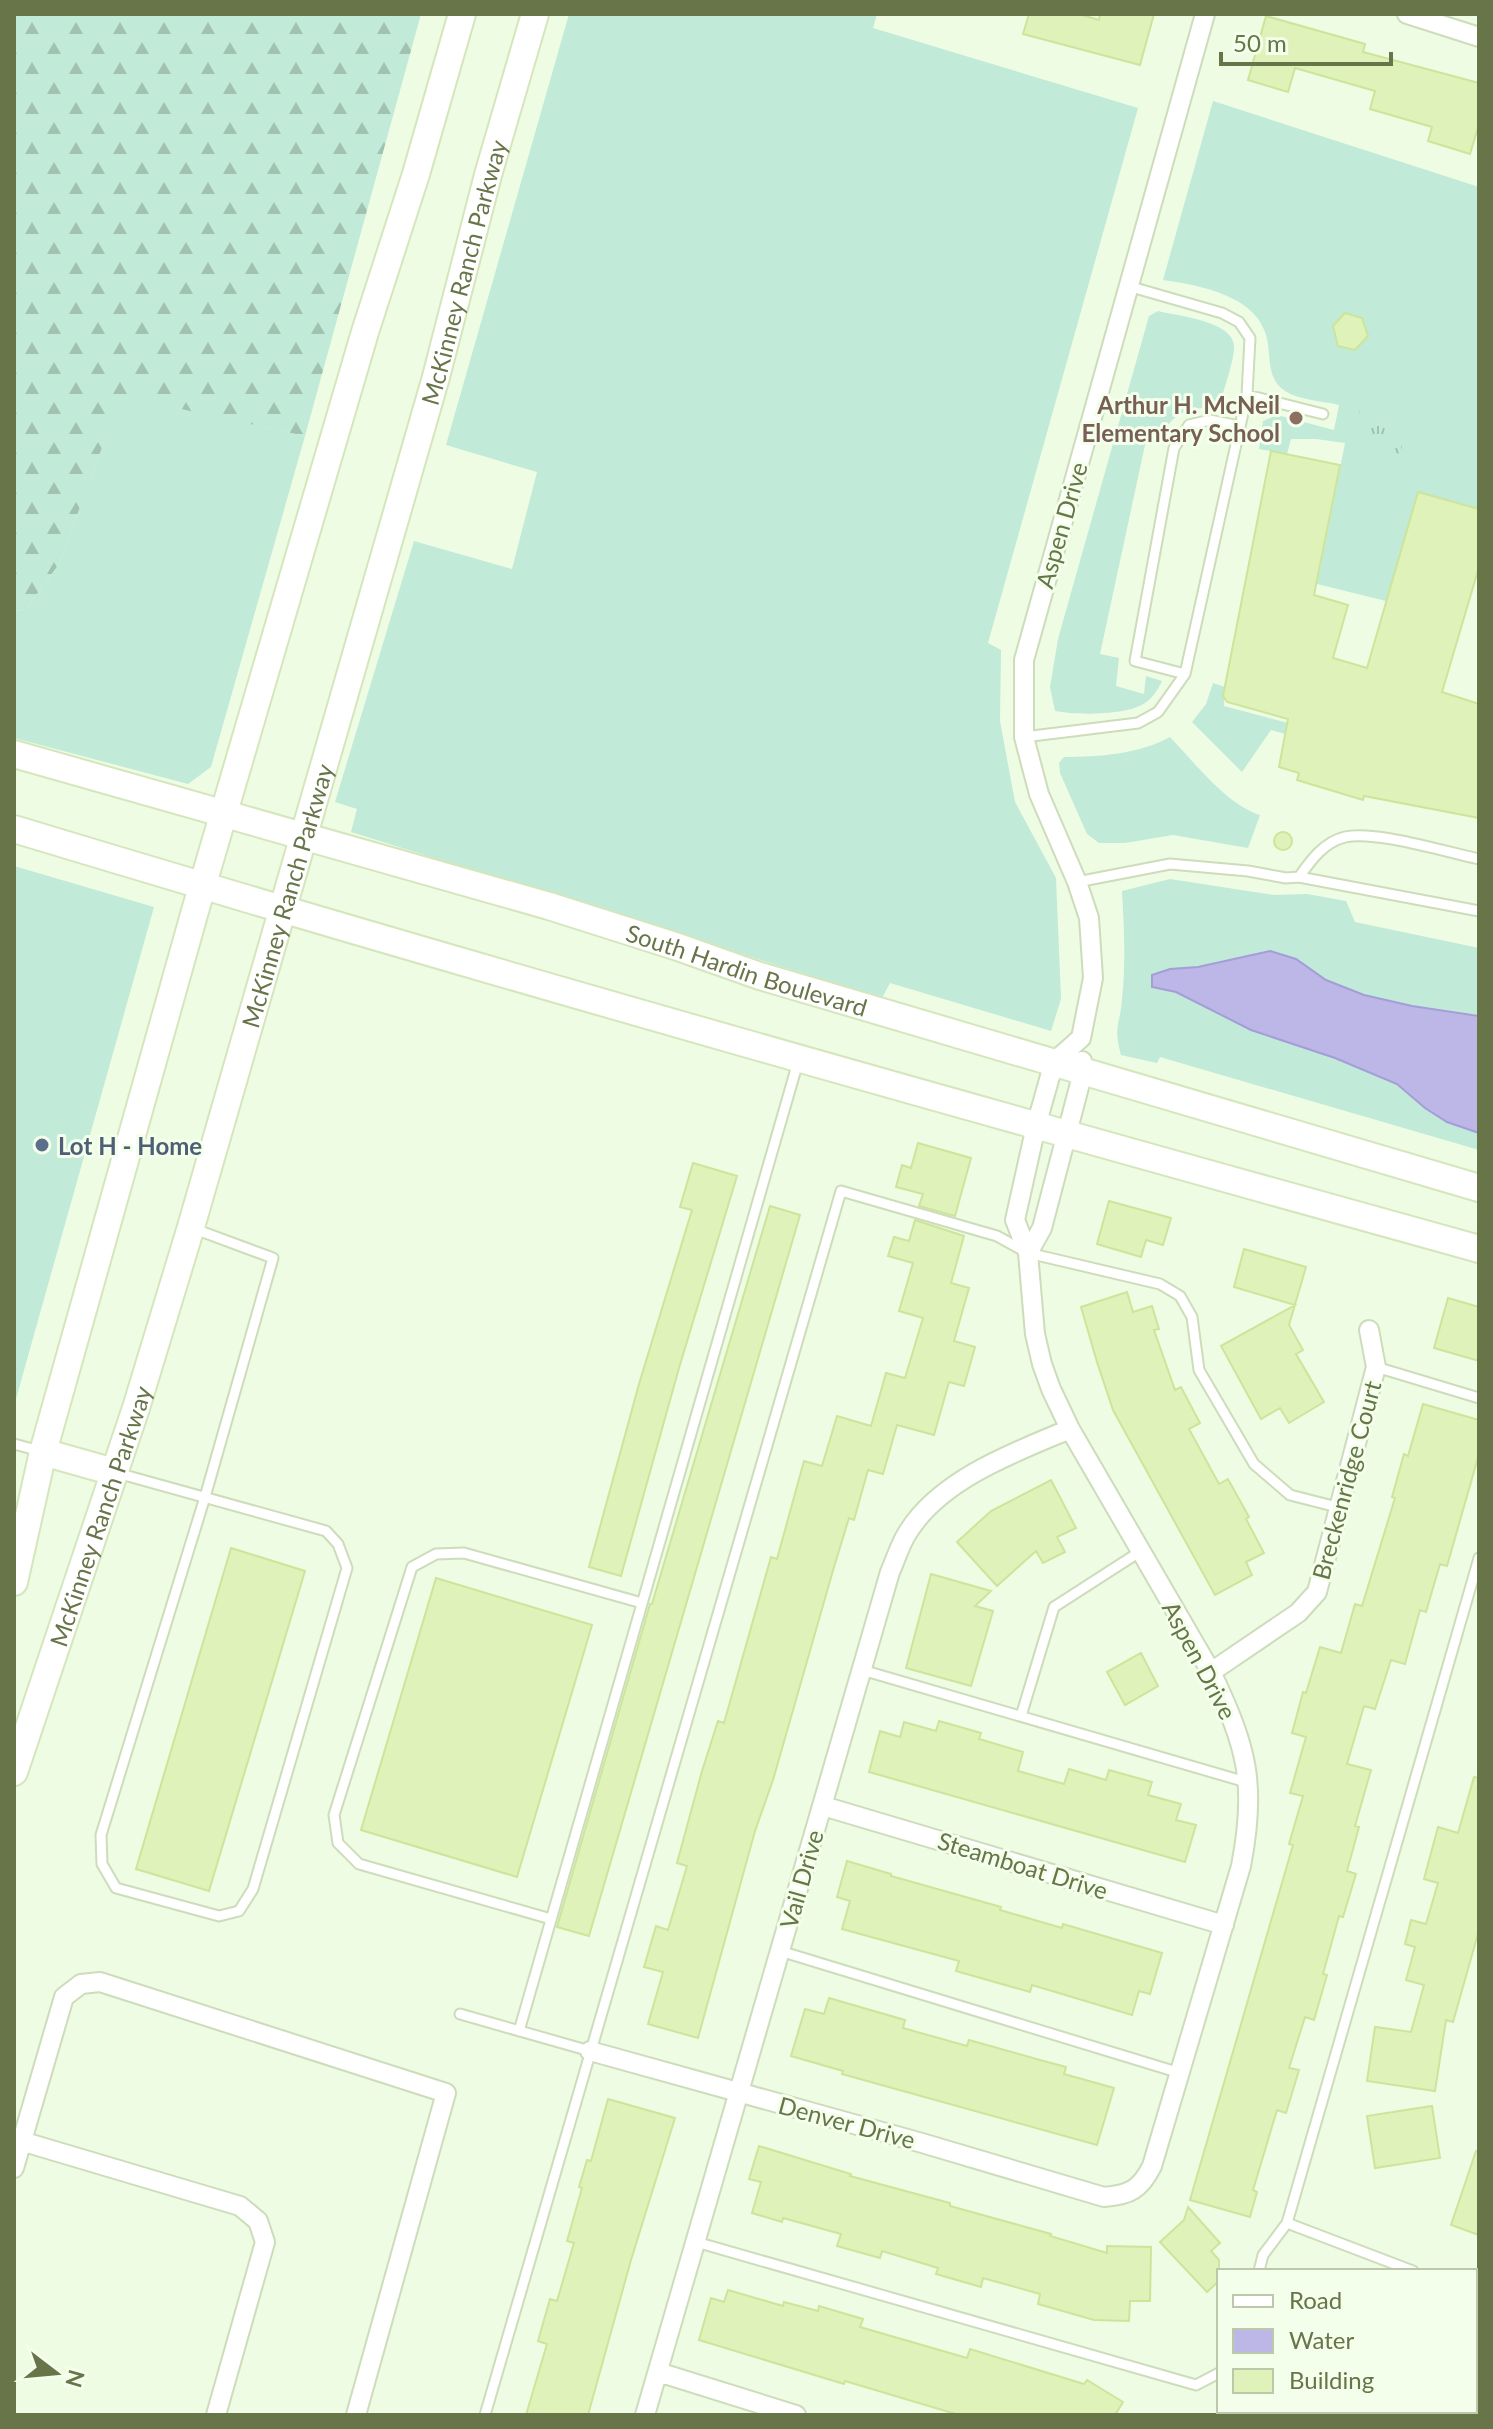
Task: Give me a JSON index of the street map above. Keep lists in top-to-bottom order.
{
  "streets": {
    "main road": ["McKinney Ranch Parkway", "South Hardin Boulevard"],
    "street": [
      "Aspen Drive",
      "Breckenridge Court",
      "Steamboat Drive",
      "Vail Drive",
      "Denver Drive"
    ]
  },
  "crossings": [
    ["McKinney Ranch Parkway", "South Hardin Boulevard"],
    ["Aspen Drive", "South Hardin Boulevard"],
    ["Aspen Drive", "Breckenridge Court"],
    ["Aspen Drive", "Steamboat Drive"],
    ["Aspen Drive", "Vail Drive"],
    ["Aspen Drive", "Denver Drive"],
    ["Steamboat Drive", "Vail Drive"],
    ["Vail Drive", "Denver Drive"]
  ],
  "places": ["Arthur H. McNeil Elementary School", "Lot H - Home"],
  "legend": ["Road", "Water", "Building"],
  "scale_bar": "50 m",
  "north": "right"
}
